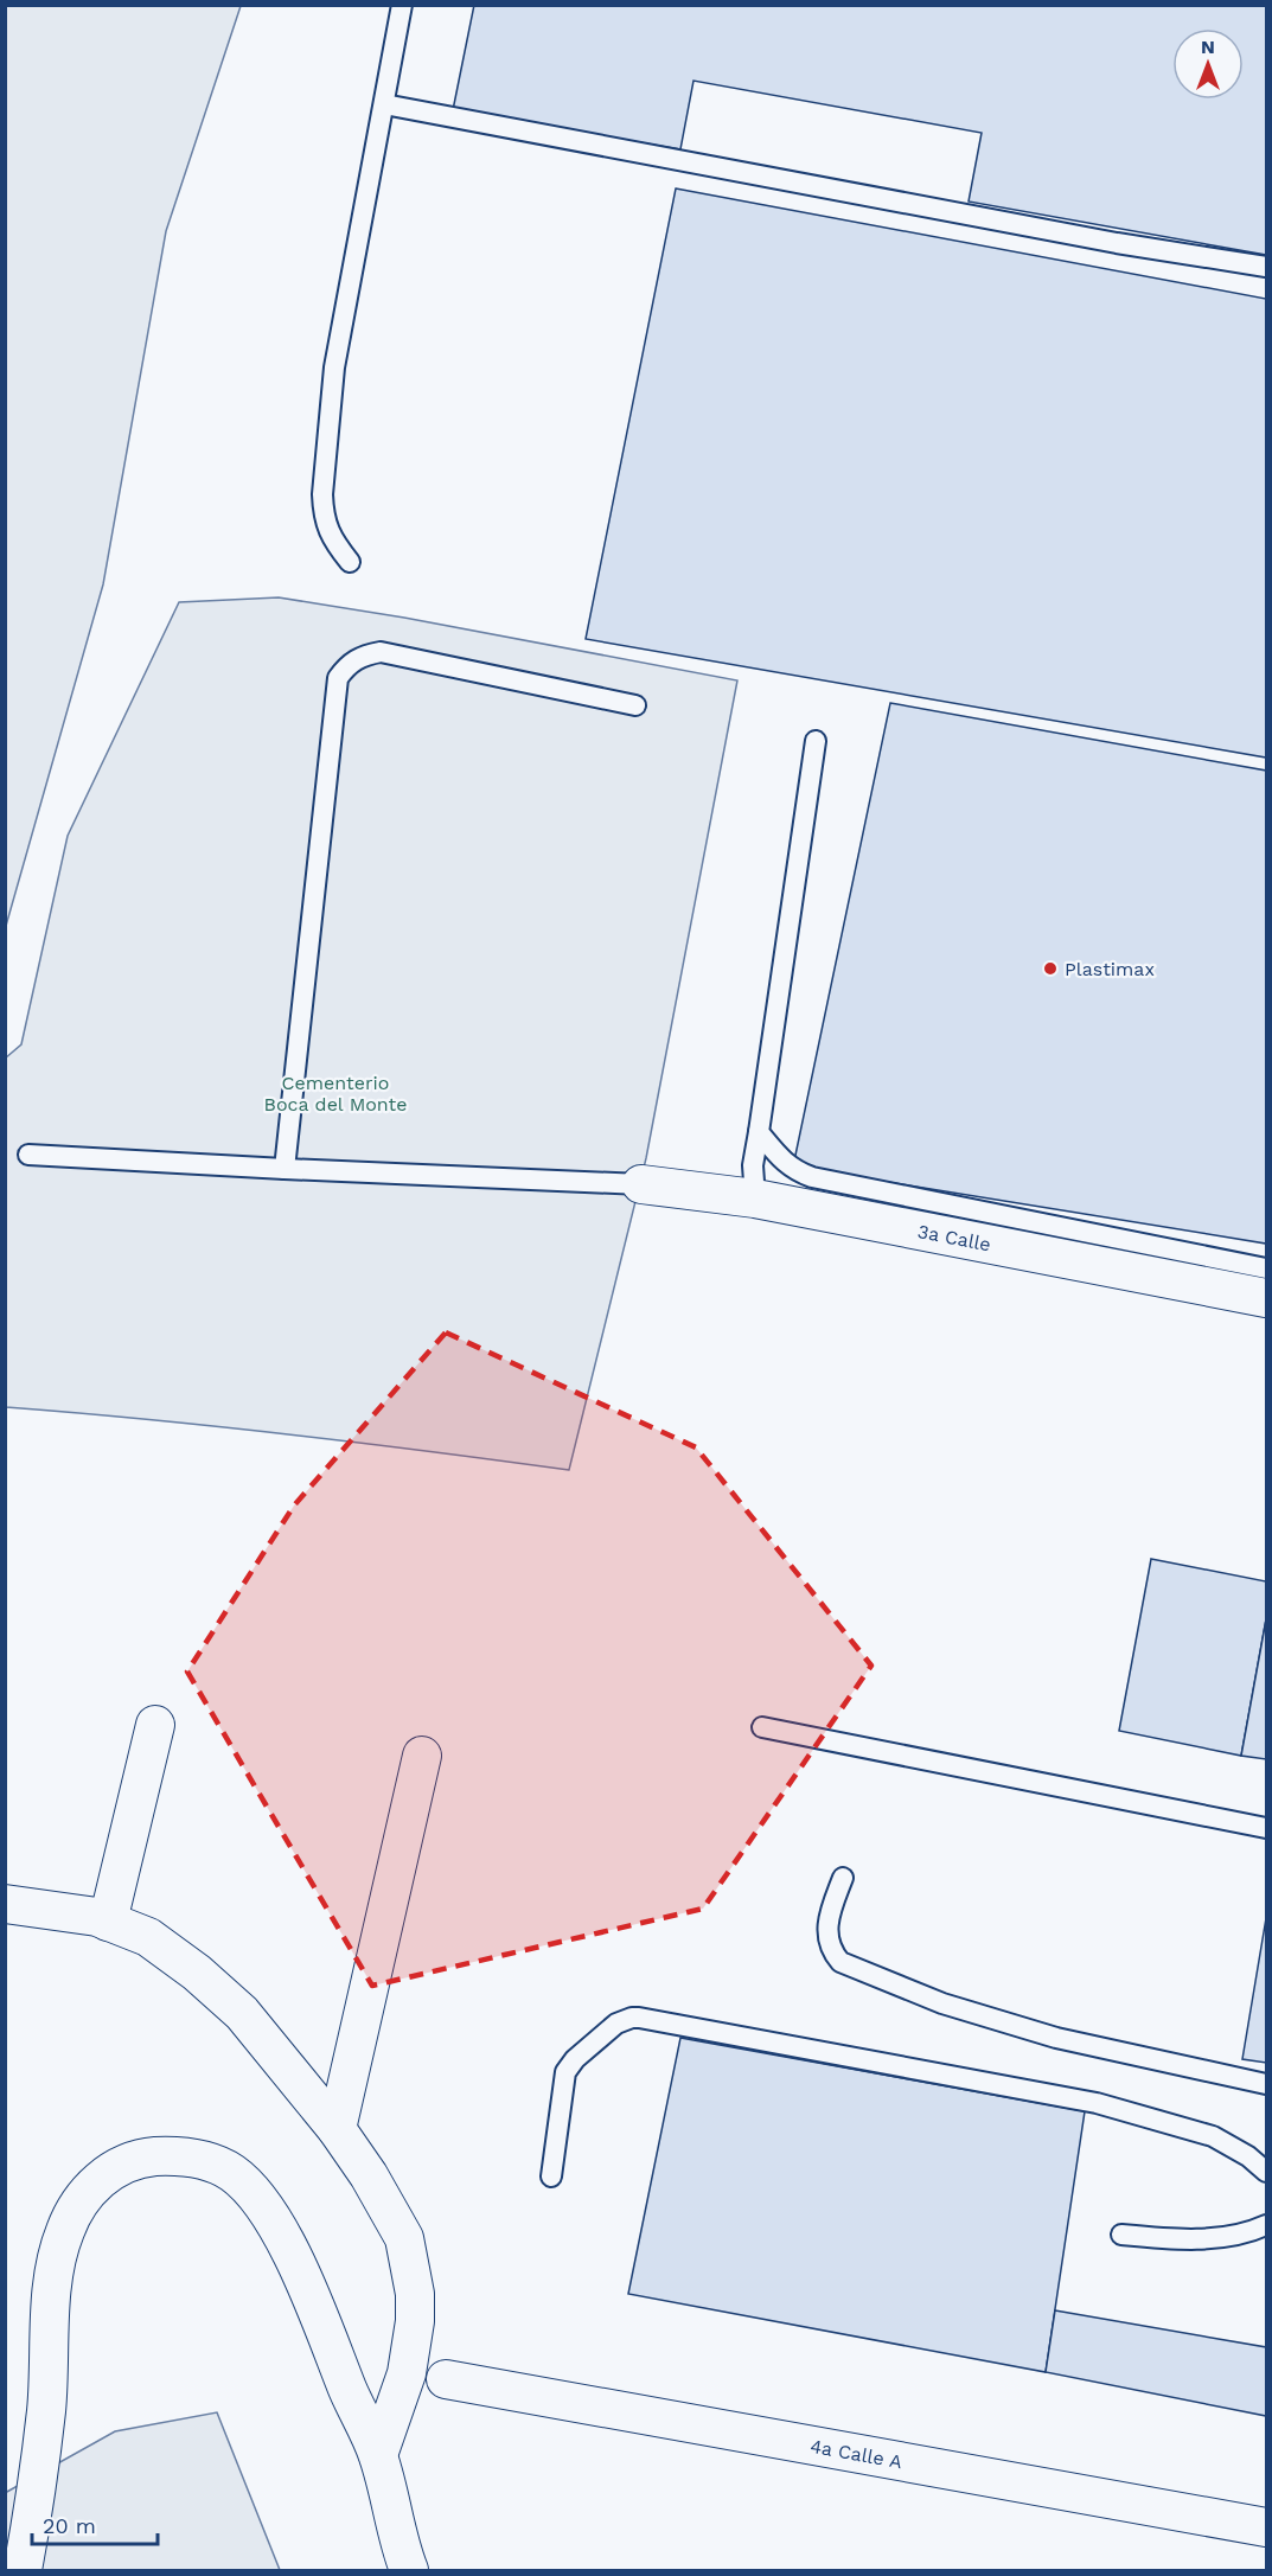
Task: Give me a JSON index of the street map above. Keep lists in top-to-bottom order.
{
  "streets": {
    "street": ["3a Calle", "4a Calle A"]
  },
  "parks": ["Cementerio Boca del Monte"],
  "places": ["Plastimax"],
  "scale_bar": "20 m",
  "north": "top"
}
